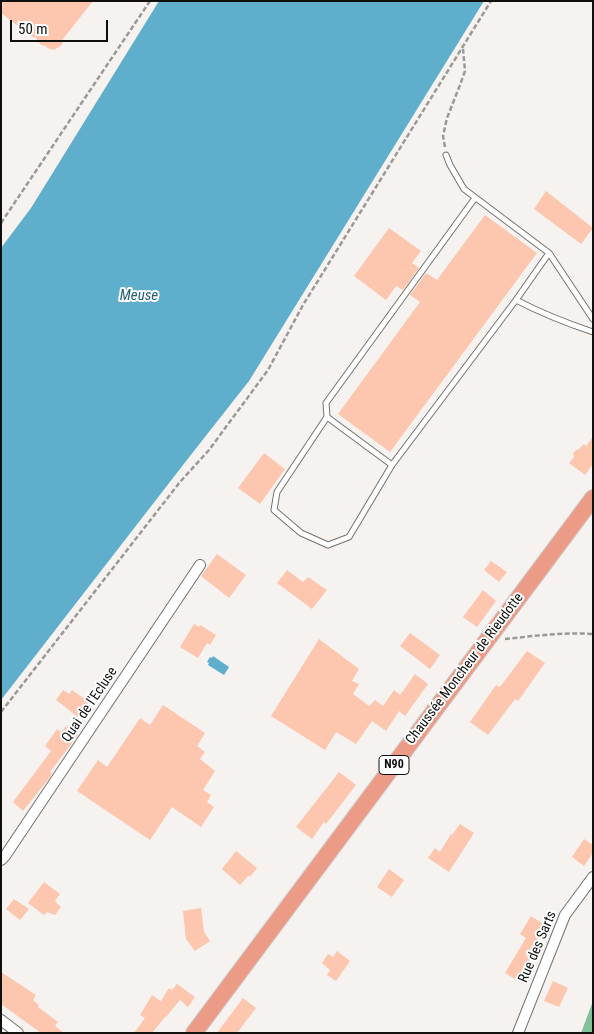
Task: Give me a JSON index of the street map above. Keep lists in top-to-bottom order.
{
  "streets": {
    "main road": ["Chaussée Moncheur de Rieudotte", "N90"],
    "street": ["Quai de l'Ecluse", "Rue des Sarts"]
  },
  "water": ["Meuse"],
  "scale_bar": "50 m"
}
